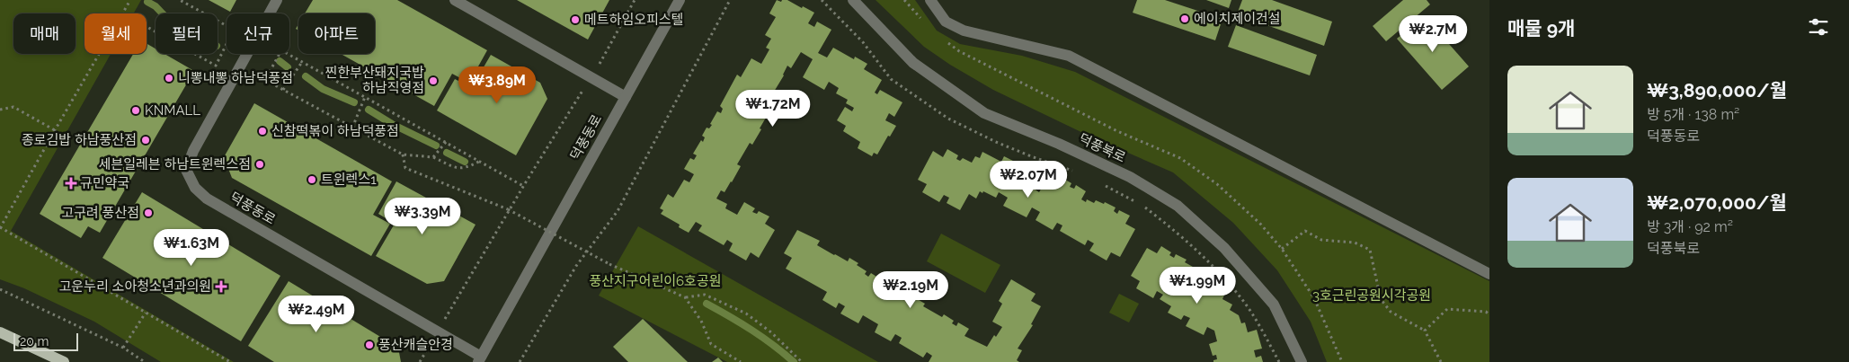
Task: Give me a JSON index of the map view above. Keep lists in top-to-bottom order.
{
  "streets": {
    "street": ["덕풍동로", "덕풍북로"]
  },
  "parks": ["풍산지구어린이6호공원", "3호근린공원시각공원"],
  "places": {
    "other": [
      "에이치제이건설",
      "메트하임오피스텔",
      "니뽕내뽕 하남덕풍점",
      "찐한부산돼지국밥 하남직영점",
      "KNMALL",
      "신참떡볶이 하남덕풍점",
      "종로김밥 하남풍산점",
      "세븐일레븐 하남트윈렉스점",
      "트윈렉스1",
      "고구려 풍산점",
      "풍산캐슬안경"
    ],
    "health": ["규민약국", "고운누리 소아청소년과의원"]
  },
  "scale_bar": "20 m",
  "page": {
    "heading": "매물 9개",
    "chip": [
      "매매",
      "월세",
      "필터",
      "신규",
      "아파트"
    ],
    "price": [
      "₩2.7M",
      "₩3.89M",
      "₩1.72M",
      "₩2.07M",
      "₩3.39M",
      "₩1.63M",
      "₩1.99M",
      "₩2.19M",
      "₩2.49M"
    ],
    "list": [
      {
        "name": "₩3,890,000/월",
        "note": "방 5개 · 138 m² · 덕풍동로"
      },
      {
        "name": "₩2,070,000/월",
        "note": "방 3개 · 92 m² · 덕풍북로"
      }
    ],
    "scale": "20 m"
  }
}
